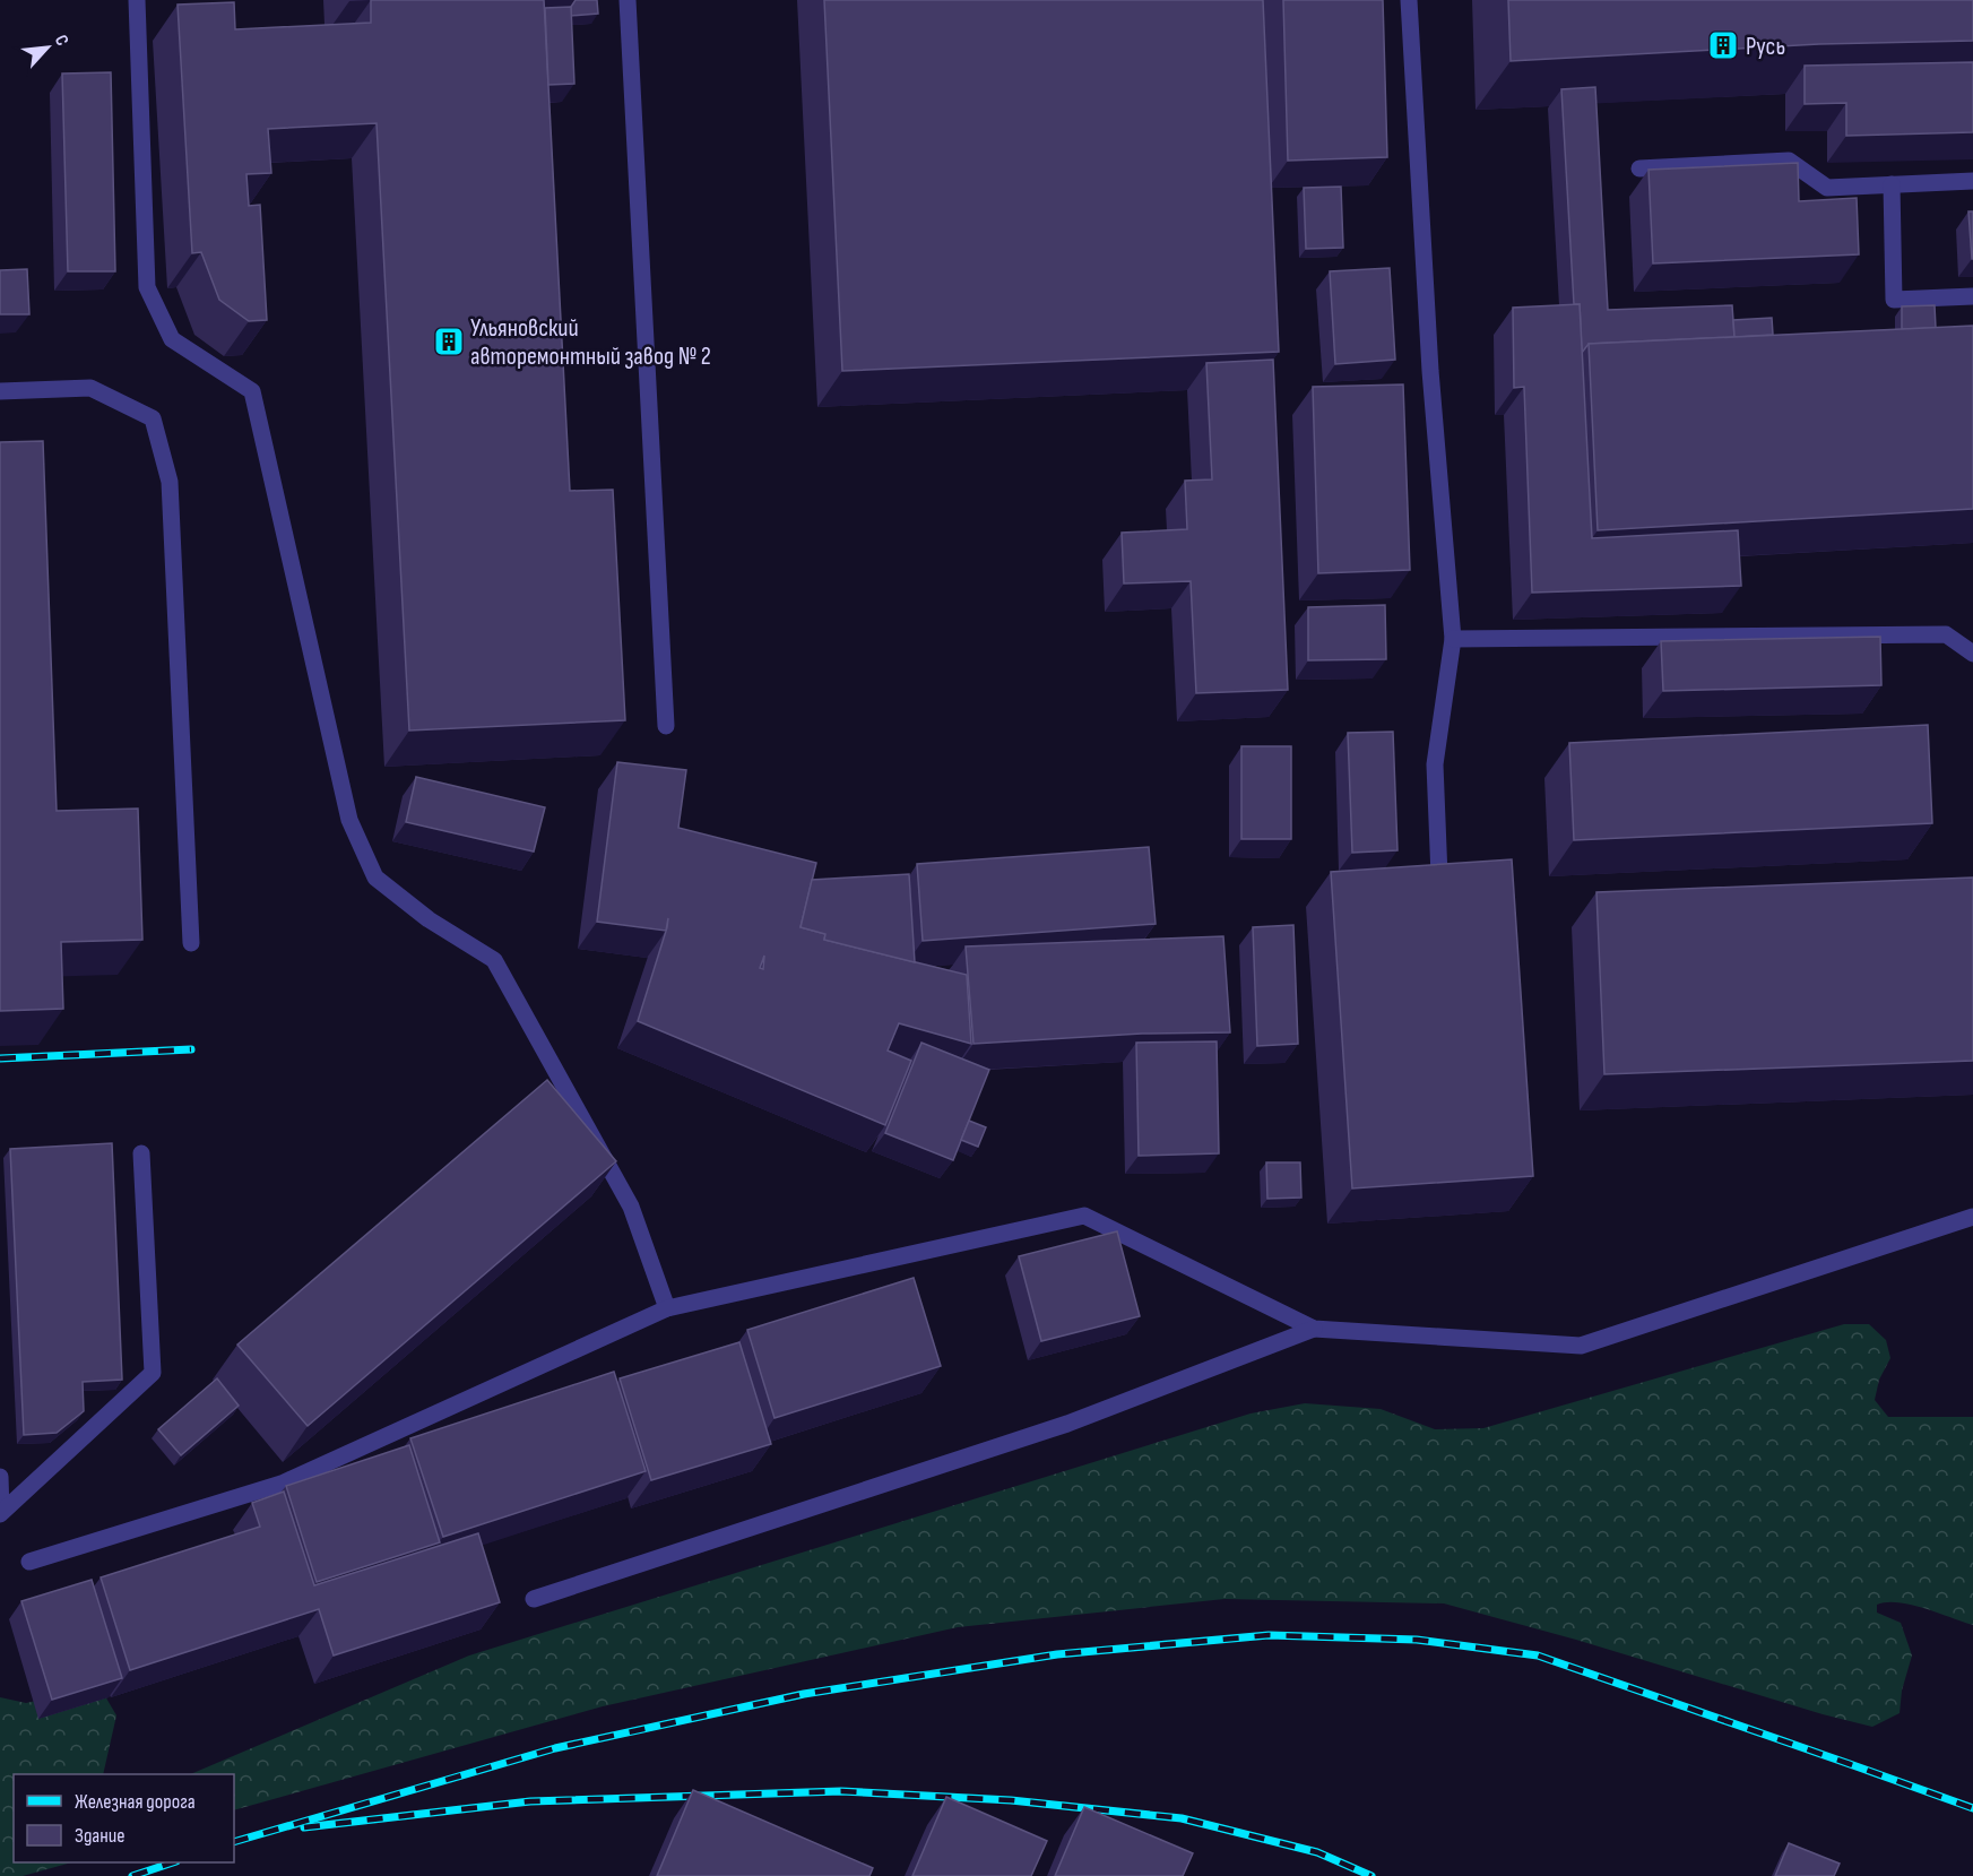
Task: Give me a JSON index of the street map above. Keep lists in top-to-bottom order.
{
  "places": {
    "building": ["Русь", "Ульяновский авторемонтный завод № 2"]
  },
  "legend": ["Железная дорога", "Здание"],
  "north": "top right"
}
